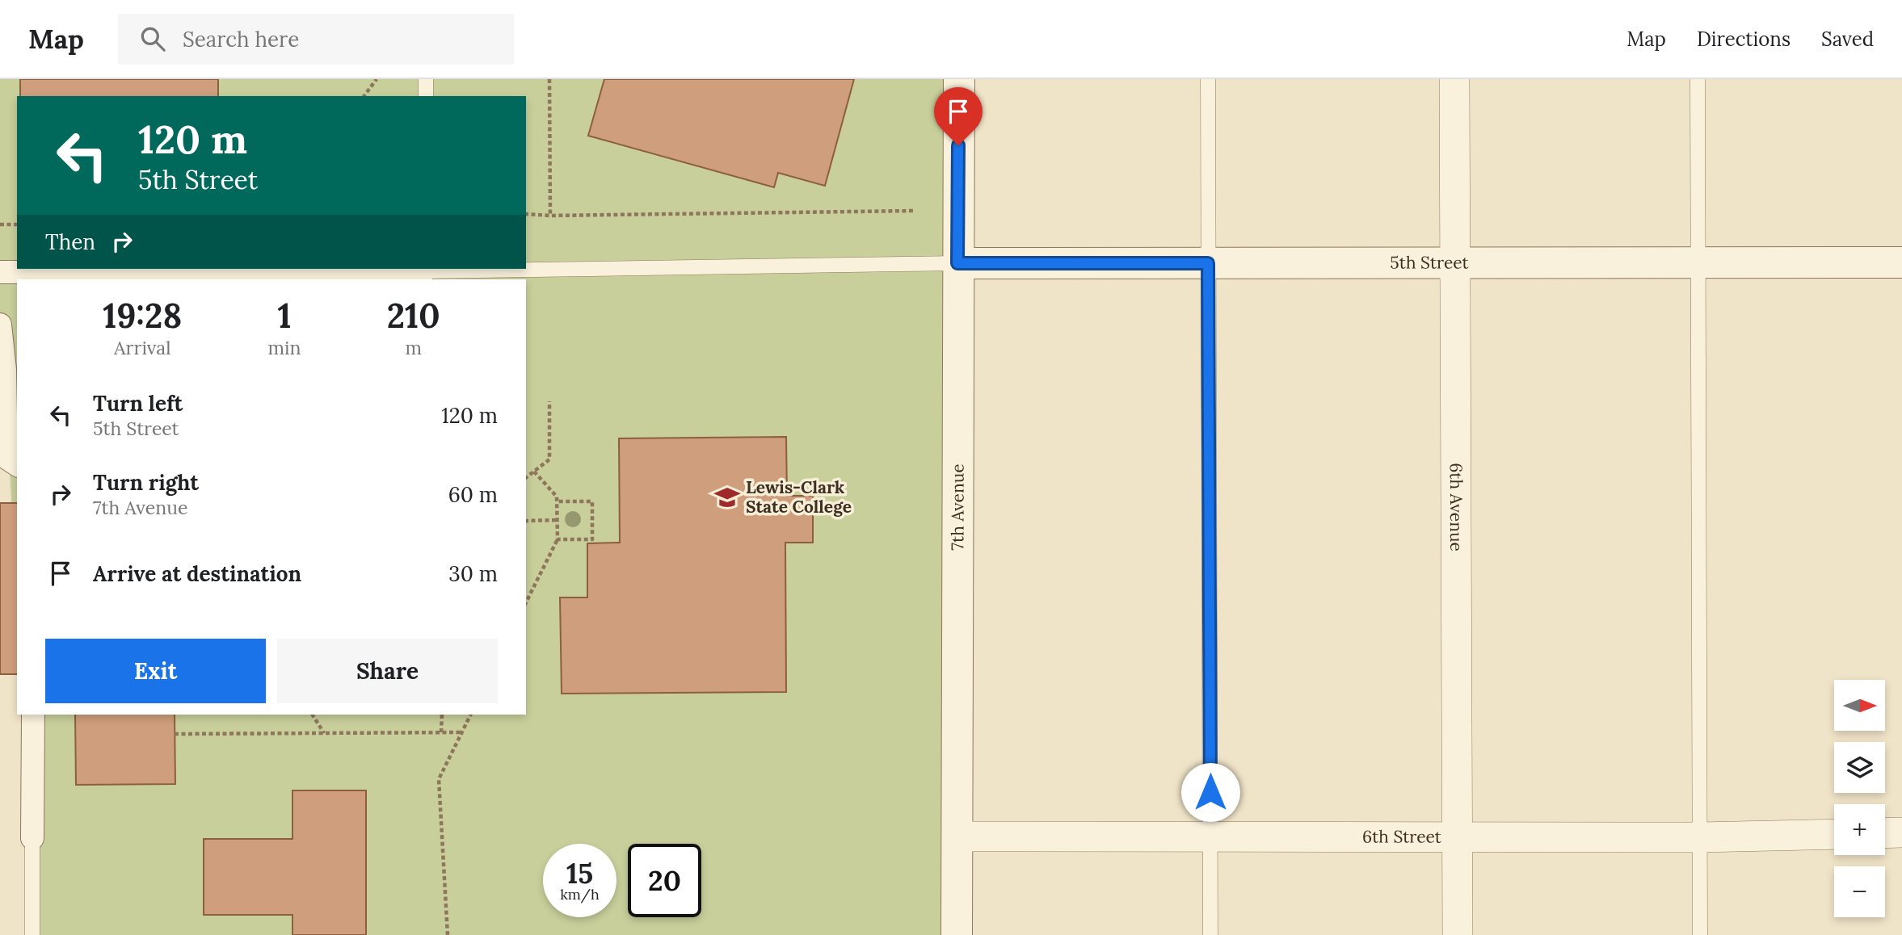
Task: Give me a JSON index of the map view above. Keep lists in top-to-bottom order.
{
  "streets": {
    "street": [
      "5th Street",
      "7th Avenue",
      "6th Avenue",
      "6th Street"
    ]
  },
  "crossings": [
    ["5th Street", "7th Avenue"],
    ["5th Street", "6th Avenue"],
    ["7th Avenue", "6th Street"],
    ["6th Avenue", "6th Street"]
  ],
  "places": {
    "school or university": ["Lewis-Clark State College"]
  },
  "north": "right",
  "page": {
    "header": "Map",
    "search": "Search here",
    "nav": ["Map", "Directions", "Saved"],
    "turn": ["120 m", "5th Street"],
    "then": "Then",
    "eta": [
      "19:28",
      "Arrival",
      "1",
      "min",
      "210",
      "m"
    ],
    "list": [
      {
        "name": "Turn left",
        "note": "5th Street",
        "value": "120 m"
      },
      {
        "name": "Turn right",
        "note": "7th Avenue",
        "value": "60 m"
      },
      {
        "name": "Arrive at destination",
        "value": "30 m"
      }
    ],
    "buttons": ["Exit", "Share"],
    "map_buttons": ["+", "−"],
    "speed": "15 km/h",
    "limit": "20"
  }
}
